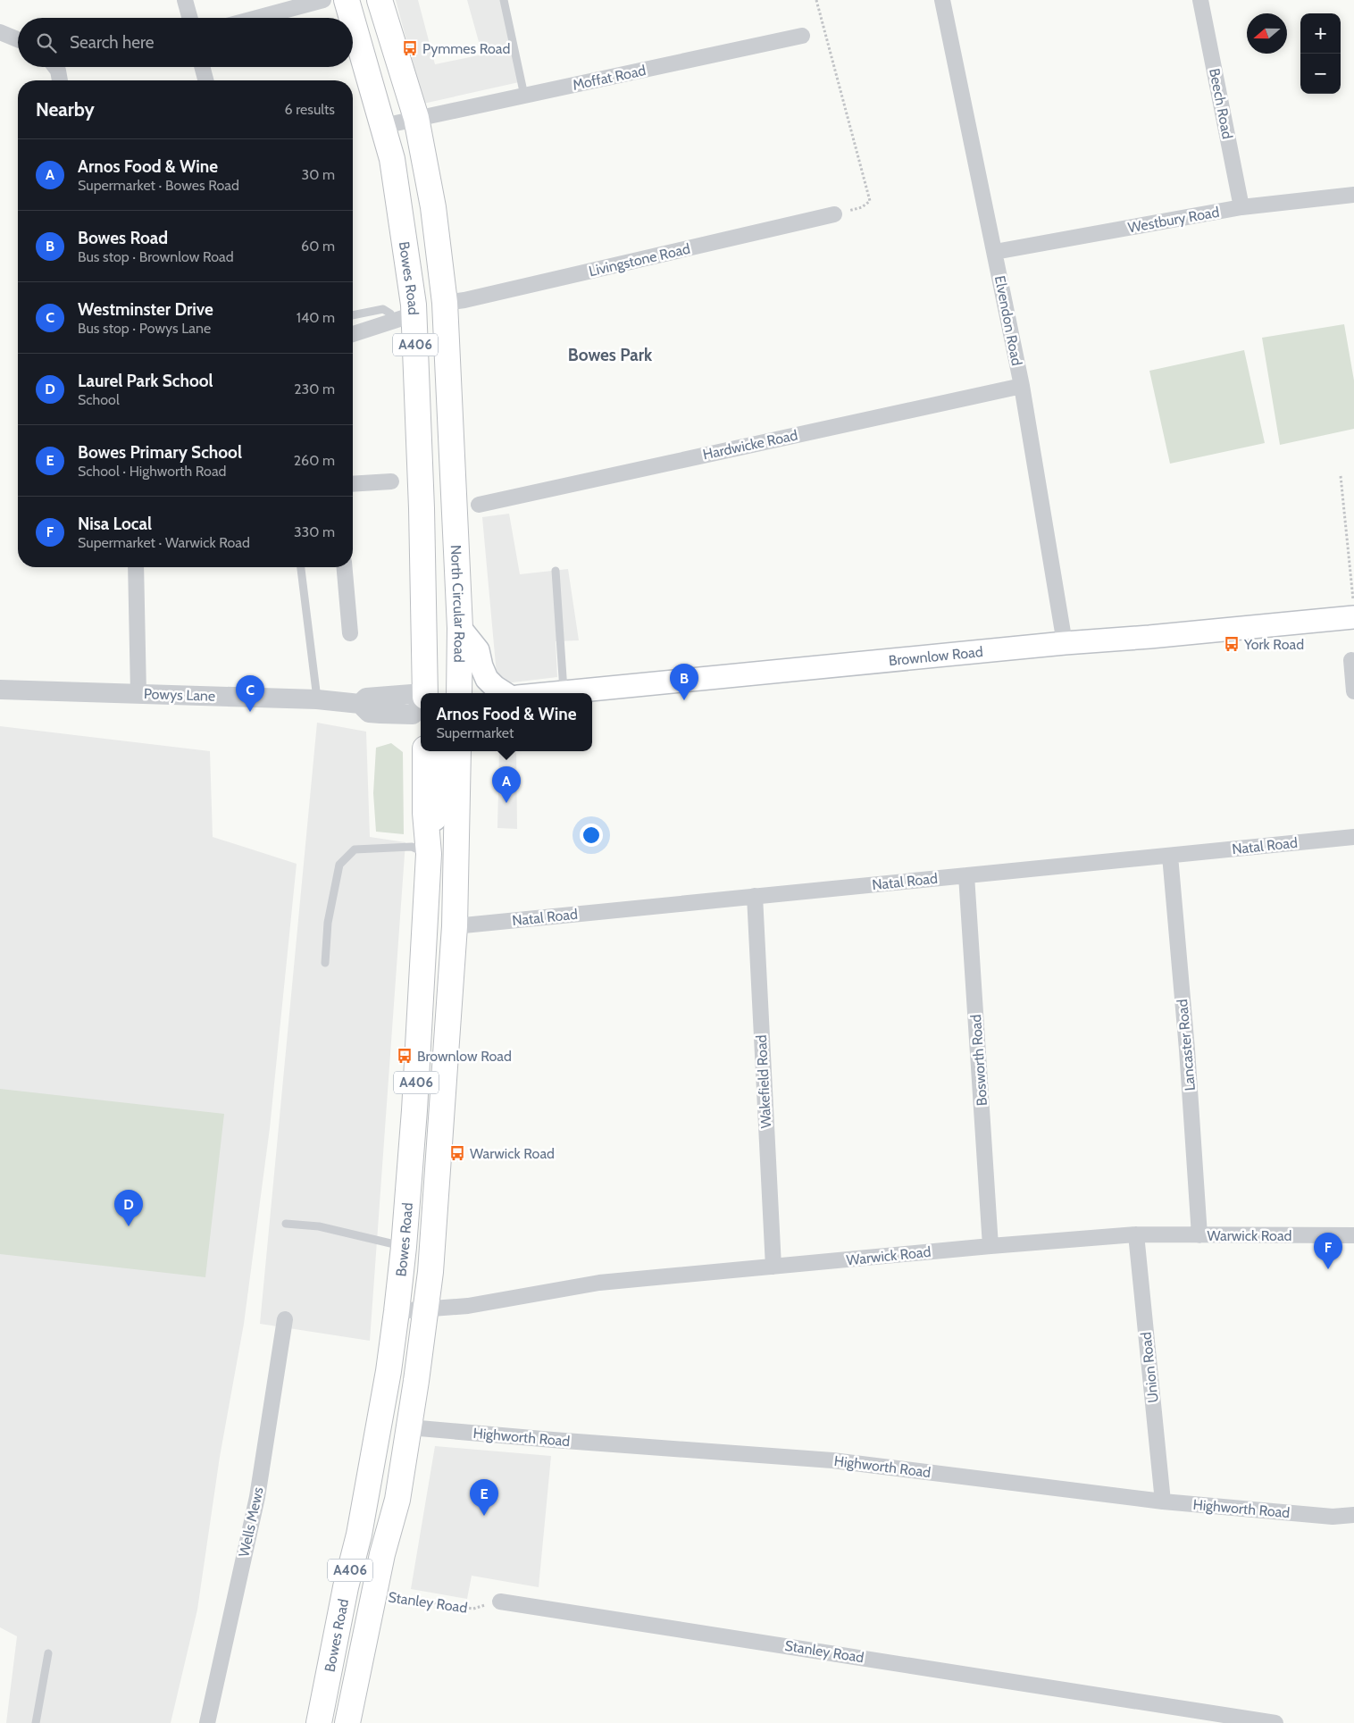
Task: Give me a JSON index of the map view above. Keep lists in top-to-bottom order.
{
  "streets": {
    "highway": ["Bowes Road", "A406", "North Circular Road"],
    "main road": ["Brownlow Road"],
    "street": [
      "Moffat Road",
      "Beech Road",
      "Westbury Road",
      "Livingstone Road",
      "Elvendon Road",
      "Hardwicke Road",
      "Powys Lane",
      "Natal Road",
      "Lancaster Road",
      "Bosworth Road",
      "Wakefield Road",
      "Warwick Road",
      "Union Road",
      "Highworth Road",
      "Wells Mews",
      "Stanley Road"
    ]
  },
  "crossings": [
    ["Moffat Road", "Bowes Road"],
    ["Moffat Road", "A406"],
    ["Beech Road", "Westbury Road"],
    ["Westbury Road", "Elvendon Road"],
    ["Livingstone Road", "A406"],
    ["Livingstone Road", "North Circular Road"],
    ["Bowes Road", "A406"],
    ["Bowes Road", "Natal Road"],
    ["Bowes Road", "Warwick Road"],
    ["Bowes Road", "Highworth Road"],
    ["Bowes Road", "Stanley Road"],
    ["Elvendon Road", "Hardwicke Road"],
    ["Elvendon Road", "Brownlow Road"],
    ["A406", "North Circular Road"],
    ["Natal Road", "Lancaster Road"],
    ["Natal Road", "Bosworth Road"],
    ["Natal Road", "Wakefield Road"],
    ["Lancaster Road", "Warwick Road"],
    ["Bosworth Road", "Warwick Road"],
    ["Wakefield Road", "Warwick Road"],
    ["Warwick Road", "Union Road"],
    ["Union Road", "Highworth Road"]
  ],
  "districts": ["Bowes Park"],
  "places": {
    "bus stop": [
      "Pymmes Road",
      "York Road",
      "Brownlow Road",
      "Warwick Road"
    ]
  },
  "north": "left",
  "page": {
    "map_buttons": ["+", "−"],
    "search": "Search here",
    "heading": ["Nearby", "6 results"],
    "list": [
      {
        "mark": "A",
        "name": "Arnos Food & Wine",
        "note": "Supermarket · Bowes Road",
        "value": "30 m"
      },
      {
        "mark": "B",
        "name": "Bowes Road",
        "note": "Bus stop · Brownlow Road",
        "value": "60 m"
      },
      {
        "mark": "C",
        "name": "Westminster Drive",
        "note": "Bus stop · Powys Lane",
        "value": "140 m"
      },
      {
        "mark": "D",
        "name": "Laurel Park School",
        "note": "School",
        "value": "230 m"
      },
      {
        "mark": "E",
        "name": "Bowes Primary School",
        "note": "School · Highworth Road",
        "value": "260 m"
      },
      {
        "mark": "F",
        "name": "Nisa Local",
        "note": "Supermarket · Warwick Road",
        "value": "330 m"
      }
    ],
    "pins": [
      "B",
      "C",
      "A",
      "D",
      "F",
      "E"
    ],
    "popup": ["Arnos Food & Wine", "Supermarket"]
  }
}
